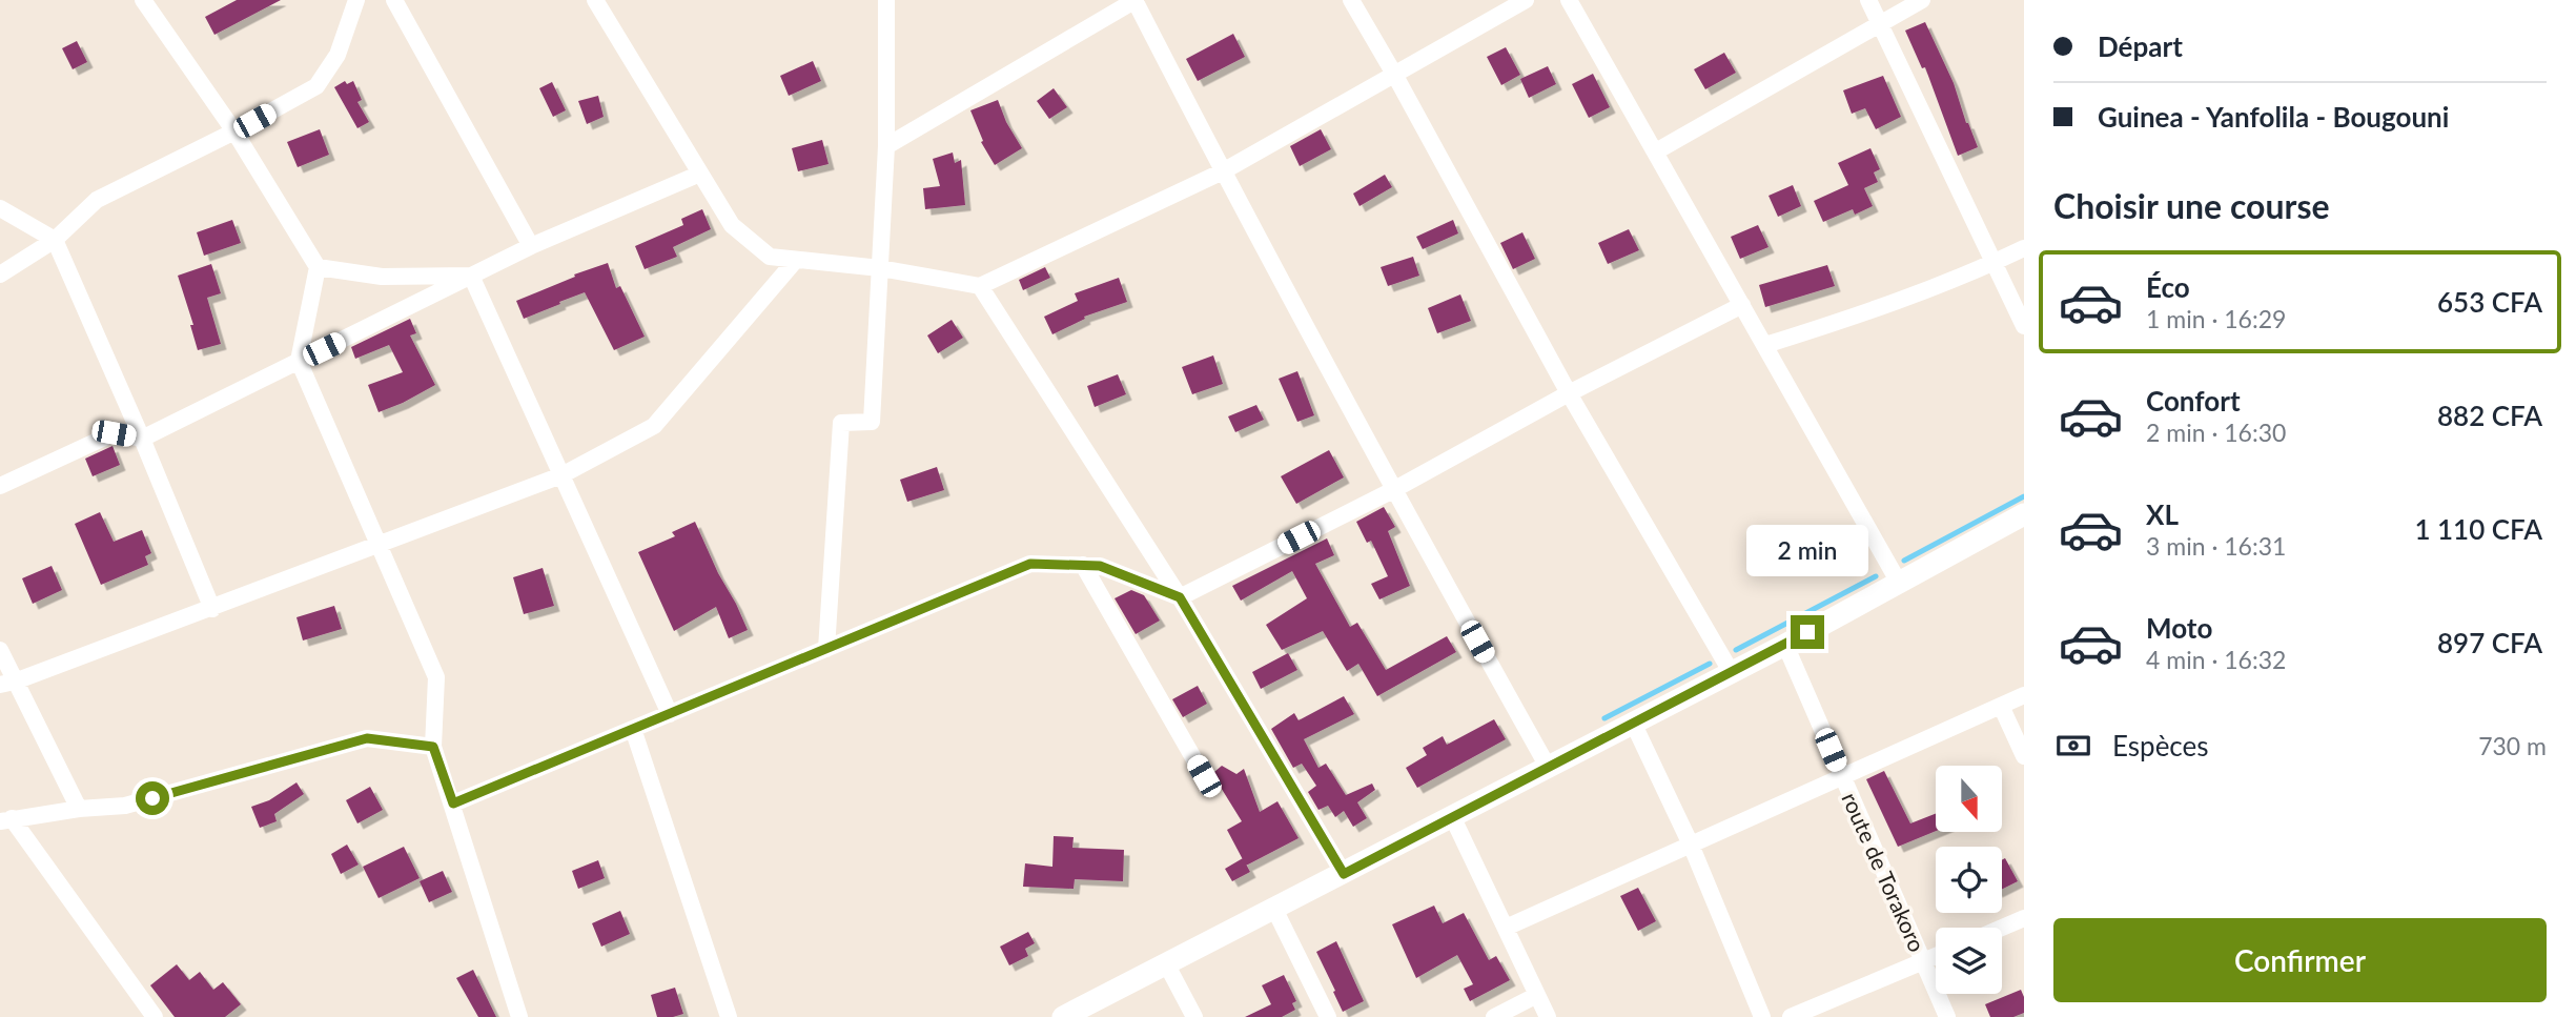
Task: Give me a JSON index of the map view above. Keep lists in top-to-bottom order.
{
  "streets": {
    "street": ["route de Torakoro"]
  },
  "north": "bottom",
  "page": {
    "banner": ["Départ", "Guinea - Yanfolila - Bougouni"],
    "heading": "Choisir une course",
    "list": [
      {
        "name": "Éco",
        "note": "1 min · 16:29",
        "value": "653 CFA"
      },
      {
        "name": "Confort",
        "note": "2 min · 16:30",
        "value": "882 CFA"
      },
      {
        "name": "XL",
        "note": "3 min · 16:31",
        "value": "1 110 CFA"
      },
      {
        "name": "Moto",
        "note": "4 min · 16:32",
        "value": "897 CFA"
      }
    ],
    "bubble": "2 min",
    "pay": ["Espèces", "730 m"],
    "buttons": "Confirmer"
  }
}
